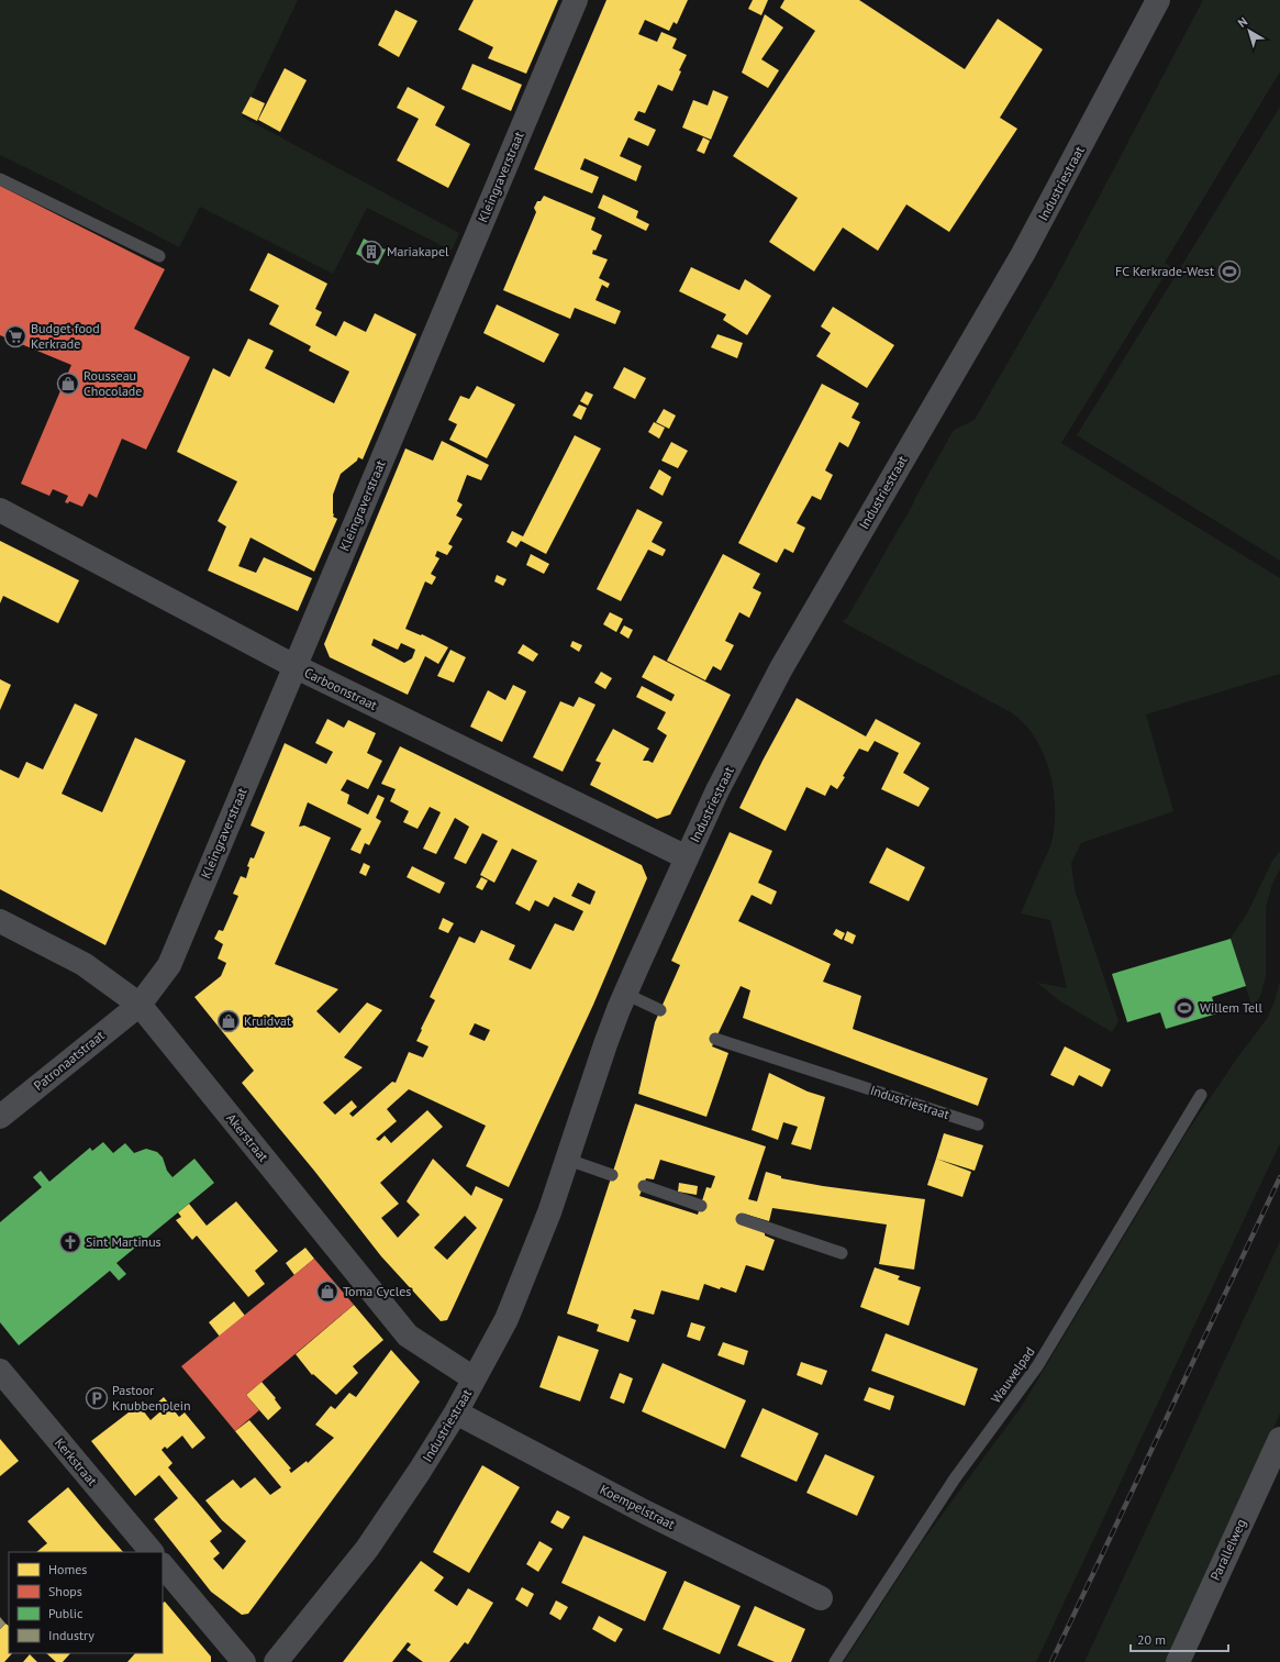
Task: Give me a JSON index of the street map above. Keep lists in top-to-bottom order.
{
  "streets": {
    "street": [
      "Kleingraverstraat",
      "Industriestraat",
      "Carboonstraat",
      "Patronaatstraat",
      "Akerstraat",
      "Kerkstraat",
      "Koempelstraat",
      "Parallelweg"
    ],
    "lane": ["Wauwelpad"]
  },
  "crossings": [
    ["Kleingraverstraat", "Carboonstraat"],
    ["Kleingraverstraat", "Patronaatstraat"],
    ["Kleingraverstraat", "Akerstraat"],
    ["Industriestraat", "Carboonstraat"],
    ["Industriestraat", "Akerstraat"],
    ["Industriestraat", "Koempelstraat"],
    ["Patronaatstraat", "Akerstraat"]
  ],
  "places": {
    "building": ["Mariakapel"],
    "sports": ["FC Kerkrade-West", "Willem Tell"],
    "supermarket": ["Budget food Kerkrade"],
    "shop": ["Rousseau Chocolade", "Kruidvat", "Toma Cycles"],
    "church": ["Sint Martinus"],
    "parking": ["Pastoor Knubbenplein"]
  },
  "legend": [
    "Homes",
    "Shops",
    "Public",
    "Industry"
  ],
  "scale_bar": "20 m",
  "north": "top left"
}
